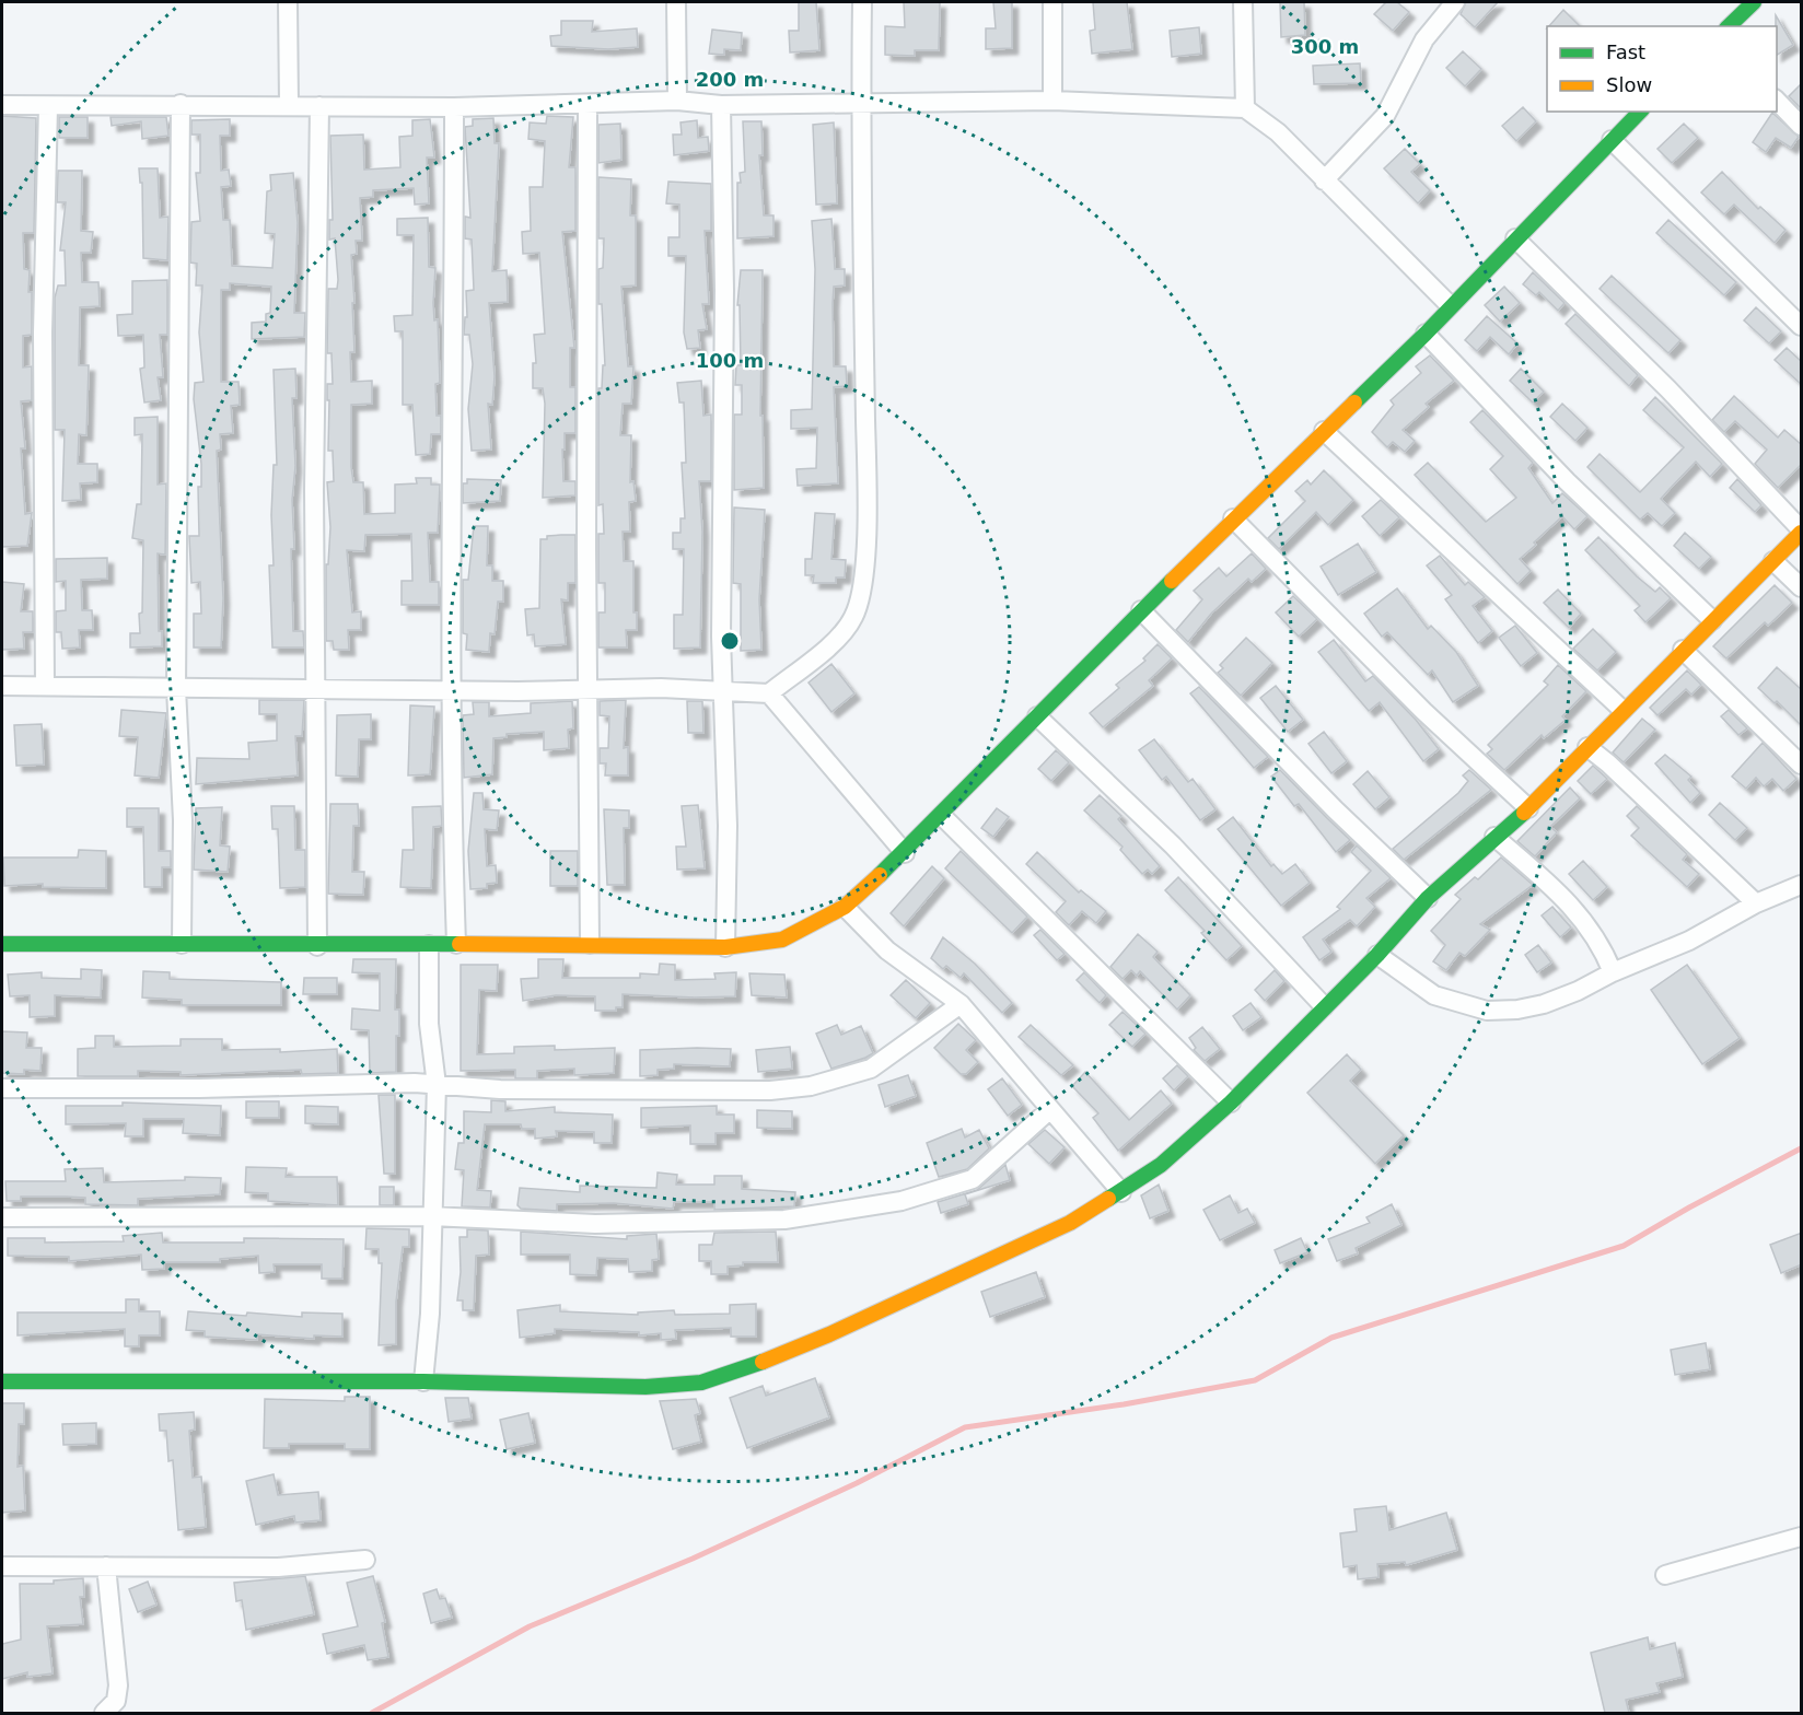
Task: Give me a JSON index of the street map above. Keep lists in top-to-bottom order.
{
  "legend": ["Fast", "Slow"],
  "rings": ["300 m", "200 m", "100 m"]
}
